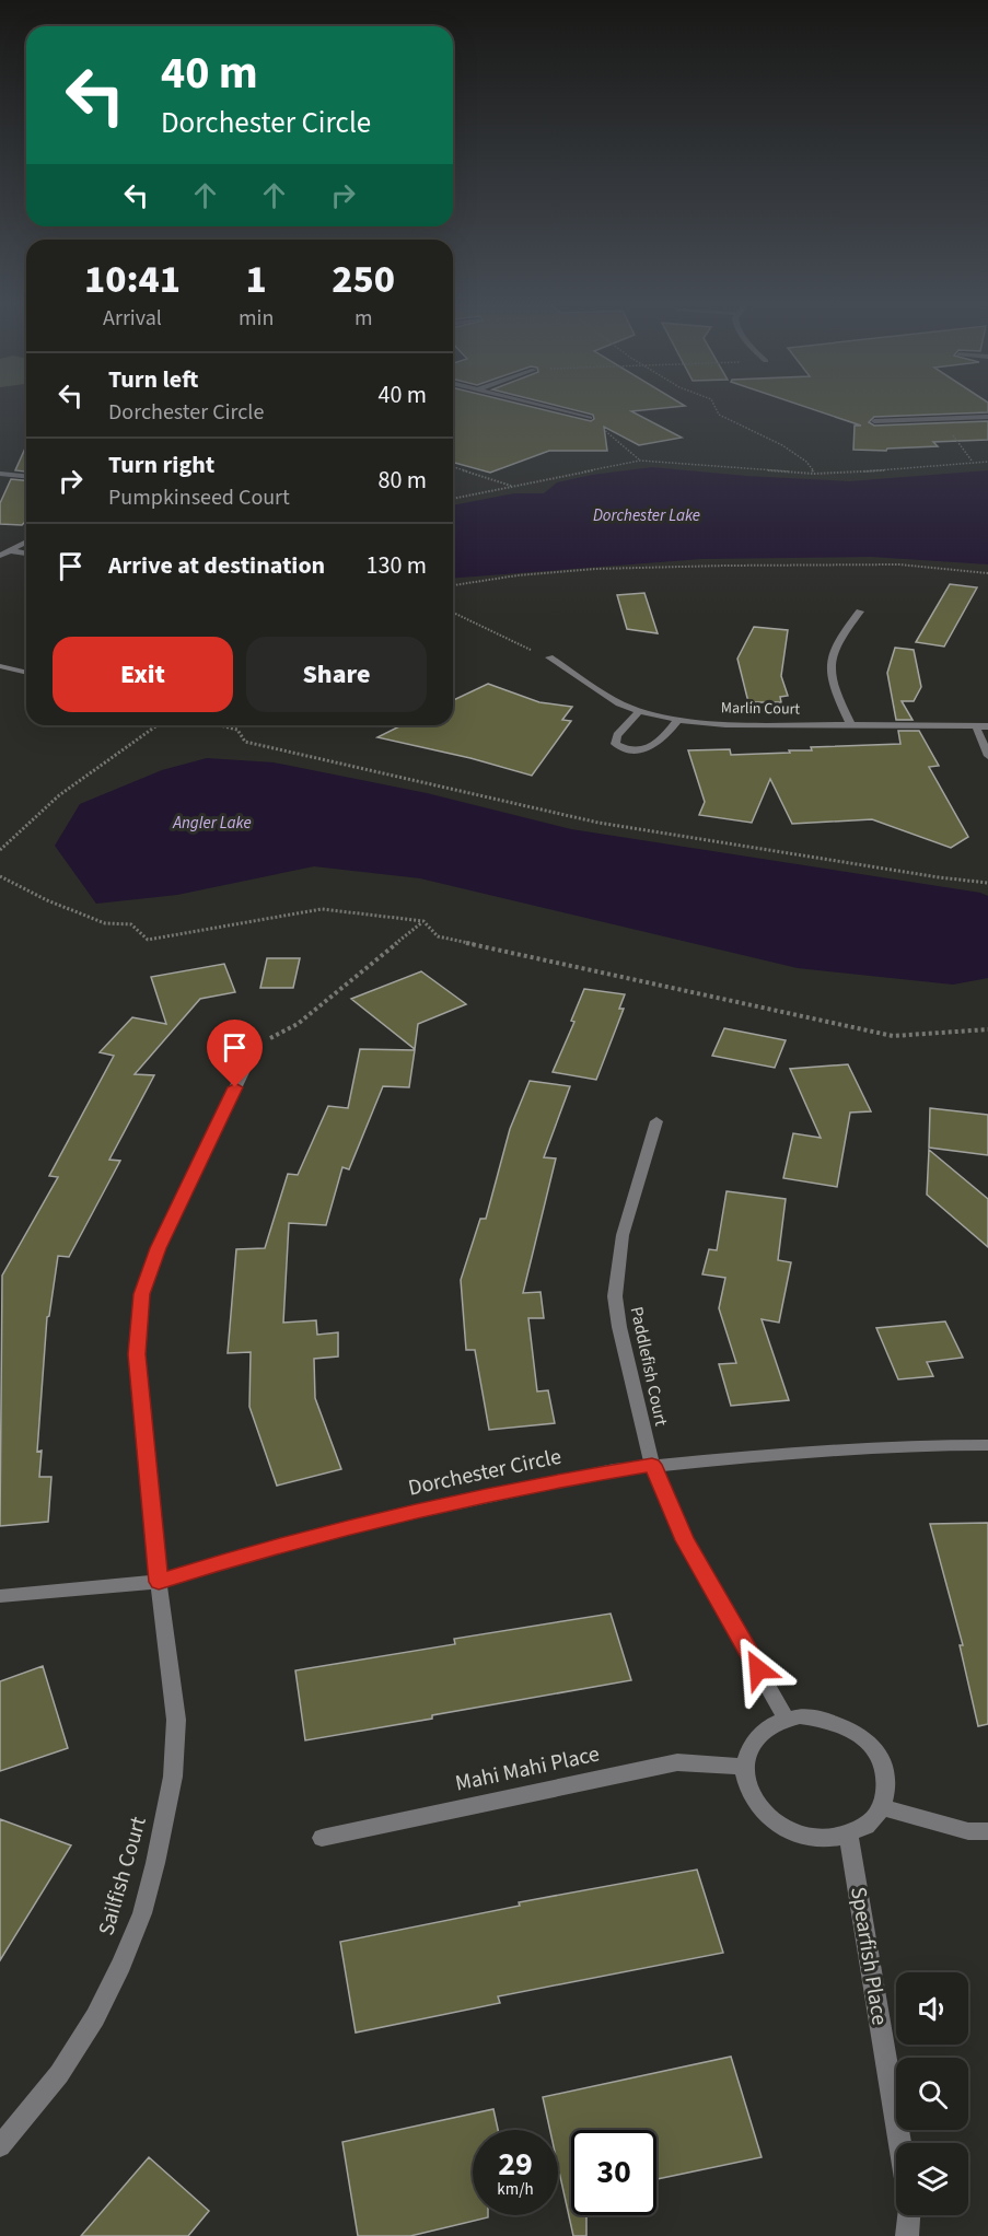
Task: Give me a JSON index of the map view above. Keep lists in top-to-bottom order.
{
  "streets": {
    "street": [
      "Marlin Court",
      "Paddlefish Court",
      "Dorchester Circle",
      "Mahi Mahi Place",
      "Sailfish Court",
      "Spearfish Place"
    ]
  },
  "crossings": [
    ["Paddlefish Court", "Dorchester Circle"],
    ["Dorchester Circle", "Sailfish Court"],
    ["Mahi Mahi Place", "Spearfish Place"]
  ],
  "water": ["Dorchester Lake", "Angler Lake"],
  "page": {
    "turn": ["40 m", "Dorchester Circle"],
    "eta": [
      "10:41",
      "Arrival",
      "1",
      "min",
      "250",
      "m"
    ],
    "list": [
      {
        "name": "Turn left",
        "note": "Dorchester Circle",
        "value": "40 m"
      },
      {
        "name": "Turn right",
        "note": "Pumpkinseed Court",
        "value": "80 m"
      },
      {
        "name": "Arrive at destination",
        "value": "130 m"
      }
    ],
    "buttons": ["Exit", "Share"],
    "speed": "29 km/h",
    "limit": "30"
  }
}
